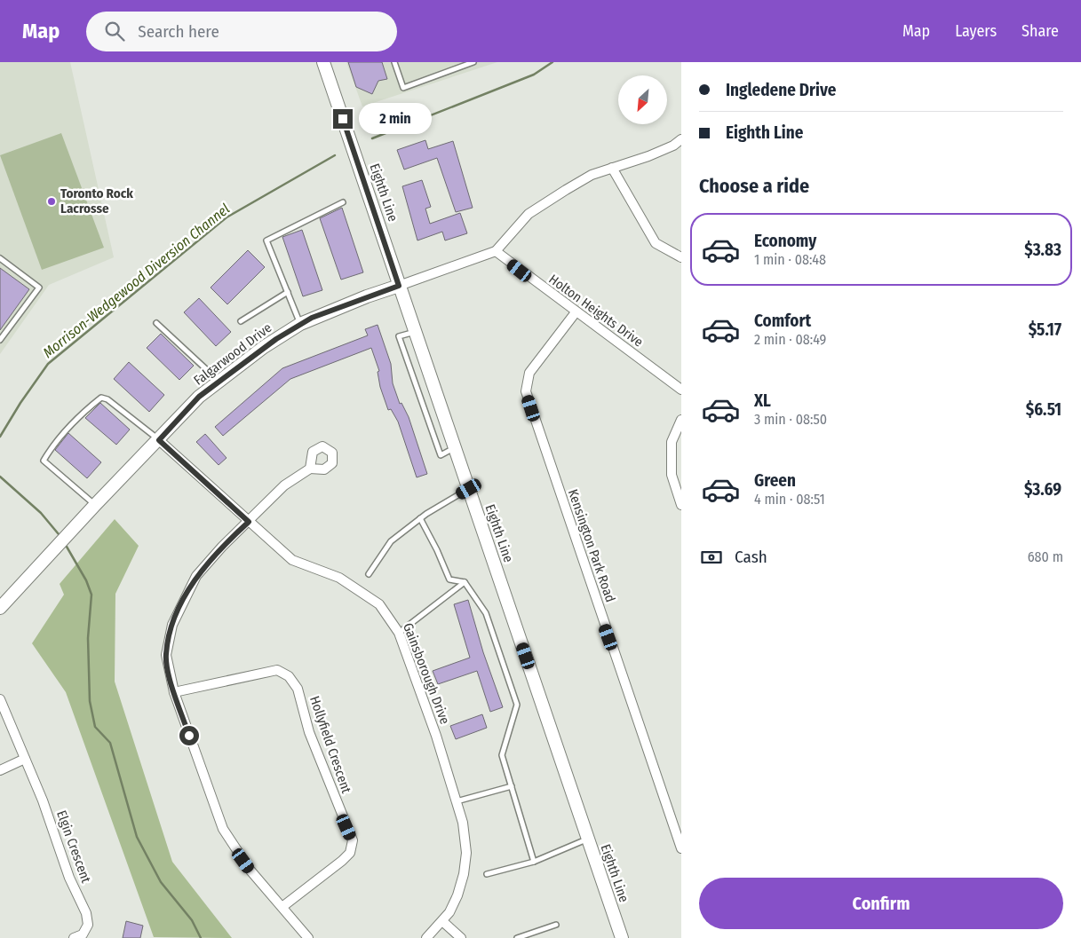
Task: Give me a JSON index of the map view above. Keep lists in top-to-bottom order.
{
  "streets": {
    "street": [
      "Eighth Line",
      "Holton Heights Drive",
      "Falgarwood Drive",
      "Kensington Park Road",
      "Gainsborough Drive",
      "Hollyfield Crescent",
      "Elgin Crescent"
    ]
  },
  "crossings": [
    ["Eighth Line", "Falgarwood Drive"],
    ["Holton Heights Drive", "Falgarwood Drive"],
    ["Holton Heights Drive", "Kensington Park Road"],
    ["Falgarwood Drive", "Gainsborough Drive"]
  ],
  "water": ["Morrison-Wedgewood Diversion Channel"],
  "places": ["Toronto Rock Lacrosse"],
  "north": "bottom left",
  "page": {
    "header": "Map",
    "search": "Search here",
    "nav": ["Map", "Layers", "Share"],
    "banner": ["Ingledene Drive", "Eighth Line"],
    "bubble": "2 min",
    "heading": "Choose a ride",
    "list": [
      {
        "name": "Economy",
        "note": "1 min · 08:48",
        "value": "$3.83"
      },
      {
        "name": "Comfort",
        "note": "2 min · 08:49",
        "value": "$5.17"
      },
      {
        "name": "XL",
        "note": "3 min · 08:50",
        "value": "$6.51"
      },
      {
        "name": "Green",
        "note": "4 min · 08:51",
        "value": "$3.69"
      }
    ],
    "pay": ["Cash", "680 m"],
    "buttons": "Confirm"
  }
}
